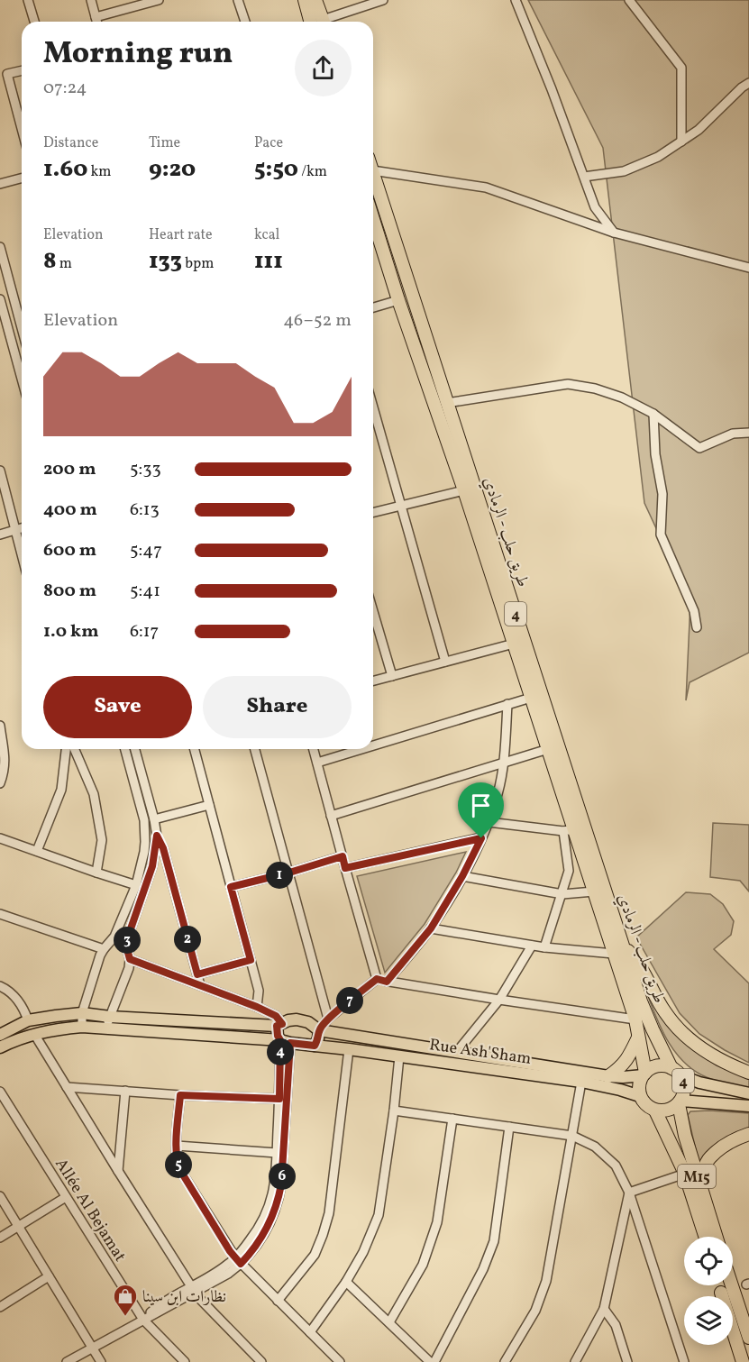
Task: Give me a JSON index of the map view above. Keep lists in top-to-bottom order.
{
  "streets": {
    "highway": ["طريق حلب - الرمادي", "4", "M15"],
    "main road": ["Rue Ash'Sham"],
    "street": ["Allée Al Bejamat"]
  },
  "crossings": [
    ["طريق حلب - الرمادي", "4"],
    ["طريق حلب - الرمادي", "Rue Ash'Sham"],
    ["طريق حلب - الرمادي", "M15"],
    ["4", "Rue Ash'Sham"],
    ["4", "M15"],
    ["Rue Ash'Sham", "M15"]
  ],
  "places": {
    "shop": ["نظارات ابن سينا"]
  },
  "page": {
    "heading": ["Morning run", "07:24"],
    "stats": [
      ["Distance", "1.60 km"],
      ["Time", "9:20"],
      ["Pace", "5:50 /km"],
      ["Elevation", "8 m"],
      ["Heart rate", "133 bpm"],
      ["kcal", "111"]
    ],
    "chart": ["Elevation", "46–52 m"],
    "list": [
      {
        "name": "200 m",
        "note": "5:33"
      },
      {
        "name": "400 m",
        "note": "6:13"
      },
      {
        "name": "600 m",
        "note": "5:47"
      },
      {
        "name": "800 m",
        "note": "5:41"
      },
      {
        "name": "1.0 km",
        "note": "6:17"
      }
    ],
    "buttons": ["Save", "Share"],
    "pins": [
      "1",
      "2",
      "3",
      "7",
      "4",
      "5",
      "6"
    ]
  }
}
